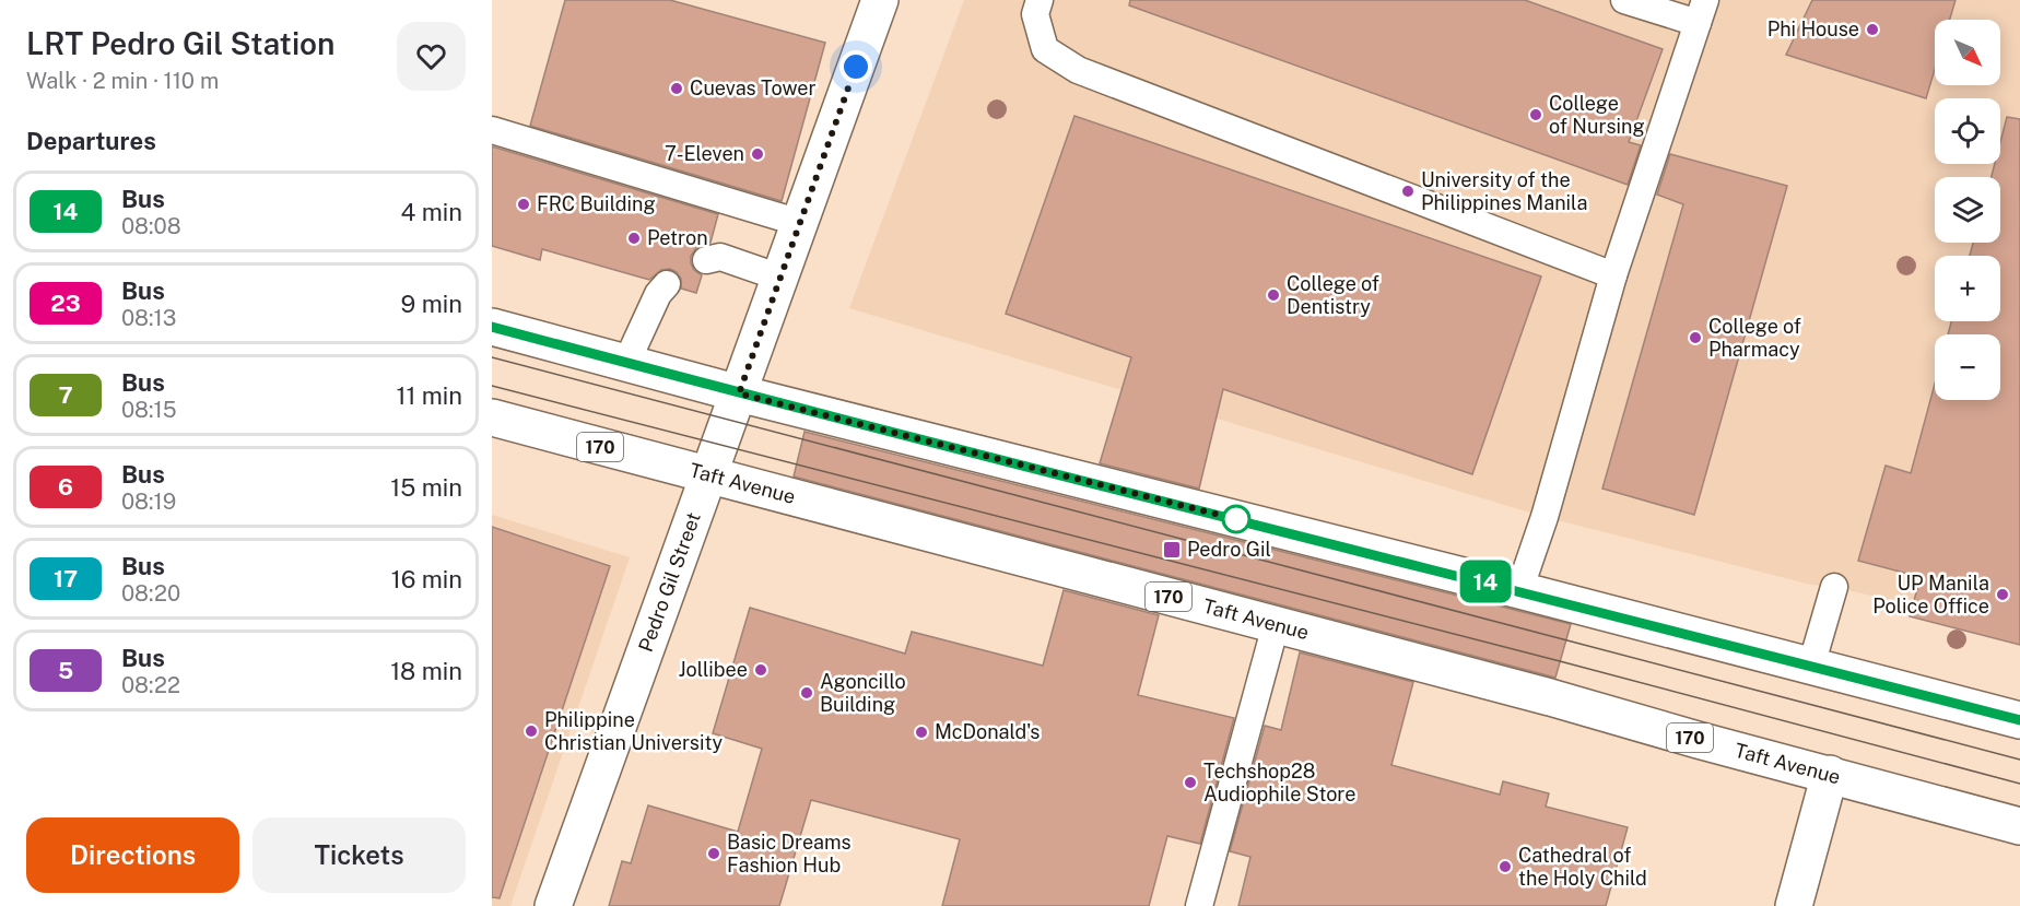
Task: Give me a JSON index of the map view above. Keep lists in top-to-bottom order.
{
  "streets": {
    "main road": ["170", "Taft Avenue", "Pedro Gil Street"]
  },
  "crossings": [
    ["Taft Avenue", "Pedro Gil Street"]
  ],
  "places": {
    "other": [
      "Phi House",
      "Cuevas Tower",
      "College of Nursing",
      "7-Eleven",
      "University of the Philippines Manila",
      "FRC Building",
      "Petron",
      "College of Dentistry",
      "College of Pharmacy",
      "UP Manila Police Office",
      "Jollibee",
      "Agoncillo Building",
      "Philippine Christian University",
      "McDonald's",
      "Techshop28 Audiophile Store",
      "Basic Dreams Fashion Hub",
      "Cathedral of the Holy Child"
    ],
    "transit": ["Pedro Gil"]
  },
  "lines": ["bus line 14"],
  "north": "bottom right",
  "page": {
    "heading": [
      ["LRT Pedro Gil Station", "Walk · 2 min · 110 m"],
      "Departures"
    ],
    "on_map": "14",
    "map_buttons": ["+", "−"],
    "list": [
      {
        "mark": "14",
        "name": "Bus",
        "note": "08:08",
        "value": "4 min"
      },
      {
        "mark": "23",
        "name": "Bus",
        "note": "08:13",
        "value": "9 min"
      },
      {
        "mark": "7",
        "name": "Bus",
        "note": "08:15",
        "value": "11 min"
      },
      {
        "mark": "6",
        "name": "Bus",
        "note": "08:19",
        "value": "15 min"
      },
      {
        "mark": "17",
        "name": "Bus",
        "note": "08:20",
        "value": "16 min"
      },
      {
        "mark": "5",
        "name": "Bus",
        "note": "08:22",
        "value": "18 min"
      }
    ],
    "buttons": ["Directions", "Tickets"]
  }
}
